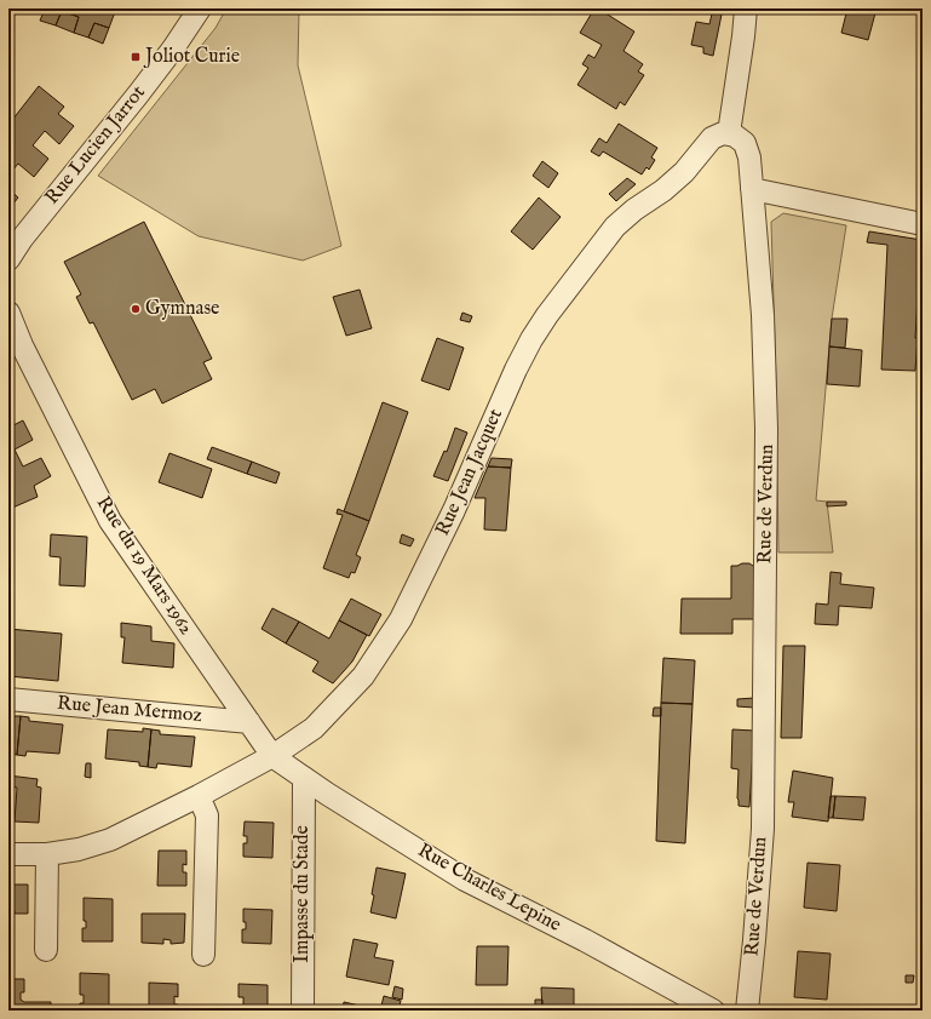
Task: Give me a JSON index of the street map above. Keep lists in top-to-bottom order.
{
  "streets": {
    "street": [
      "Rue Lucien Jarrot",
      "Rue Jean Jacquet",
      "Rue de Verdun",
      "Rue du 19 Mars 1962",
      "Rue Jean Mermoz",
      "Rue Charles Lepine",
      "Impasse du Stade"
    ]
  },
  "crossings": [
    ["Rue Jean Jacquet", "Rue de Verdun"],
    ["Rue Jean Jacquet", "Rue du 19 Mars 1962"],
    ["Rue Jean Jacquet", "Rue Charles Lepine"],
    ["Rue du 19 Mars 1962", "Rue Jean Mermoz"],
    ["Rue du 19 Mars 1962", "Rue Charles Lepine"],
    ["Rue Charles Lepine", "Impasse du Stade"]
  ],
  "places": {
    "transit": ["Joliot Curie"],
    "other": ["Gymnase"]
  }
}
